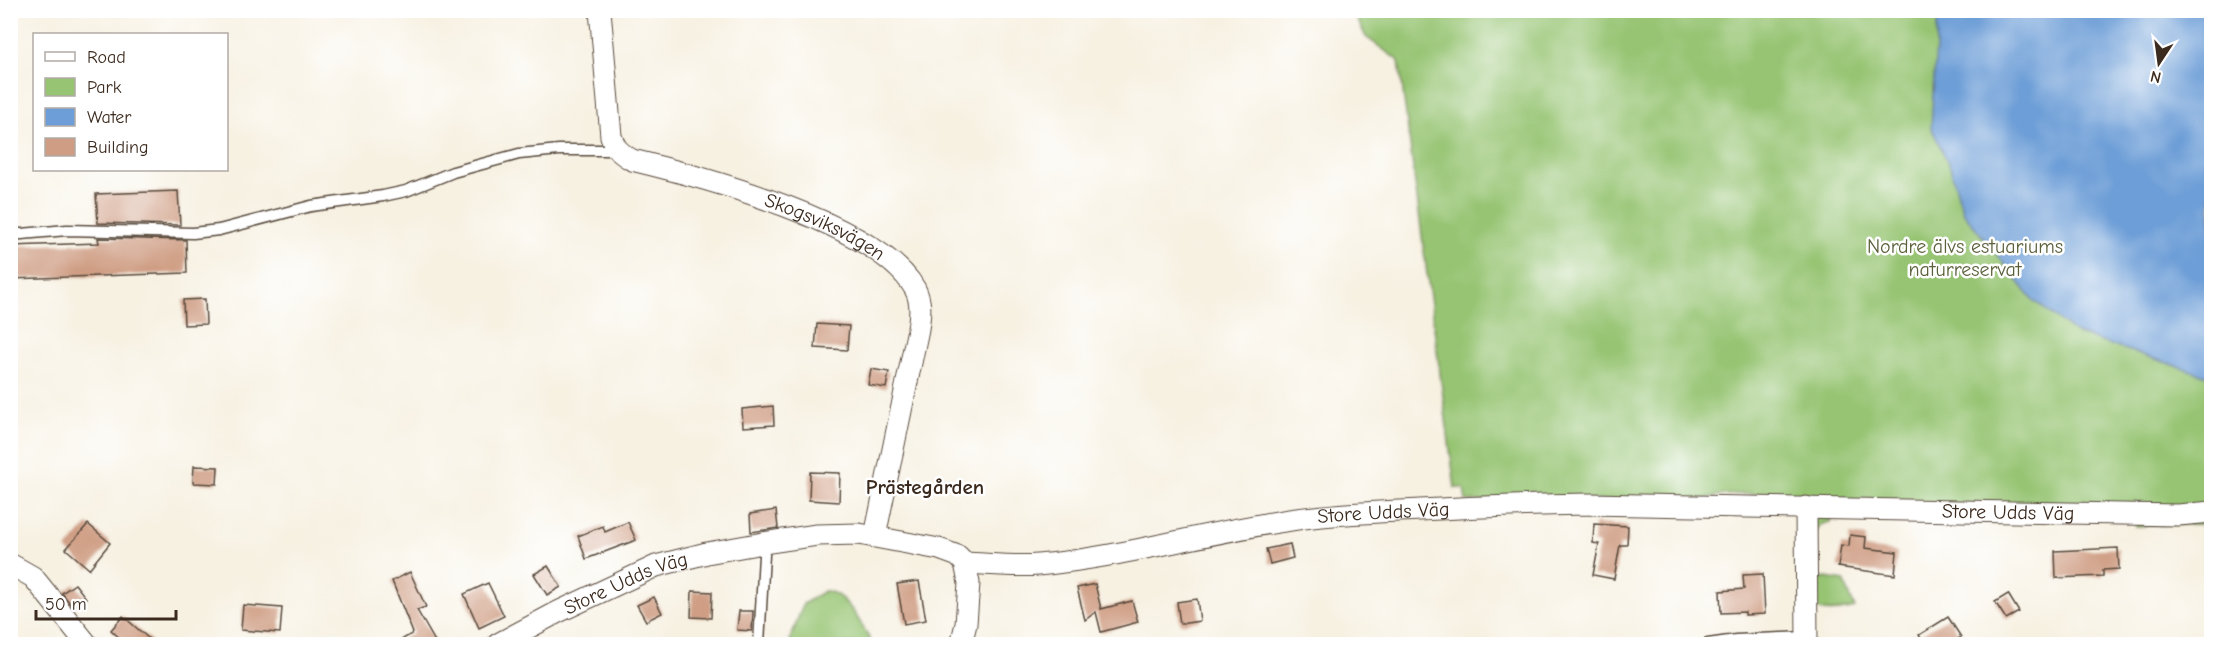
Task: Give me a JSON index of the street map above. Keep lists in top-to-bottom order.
{
  "streets": {
    "street": ["Skogsviksvägen", "Store Udds Väg"]
  },
  "crossings": [
    ["Skogsviksvägen", "Store Udds Väg"]
  ],
  "districts": ["Prästegården"],
  "parks": ["Nordre älvs estuariums naturreservat"],
  "legend": [
    "Road",
    "Park",
    "Water",
    "Building"
  ],
  "scale_bar": "50 m",
  "north": "bottom"
}
